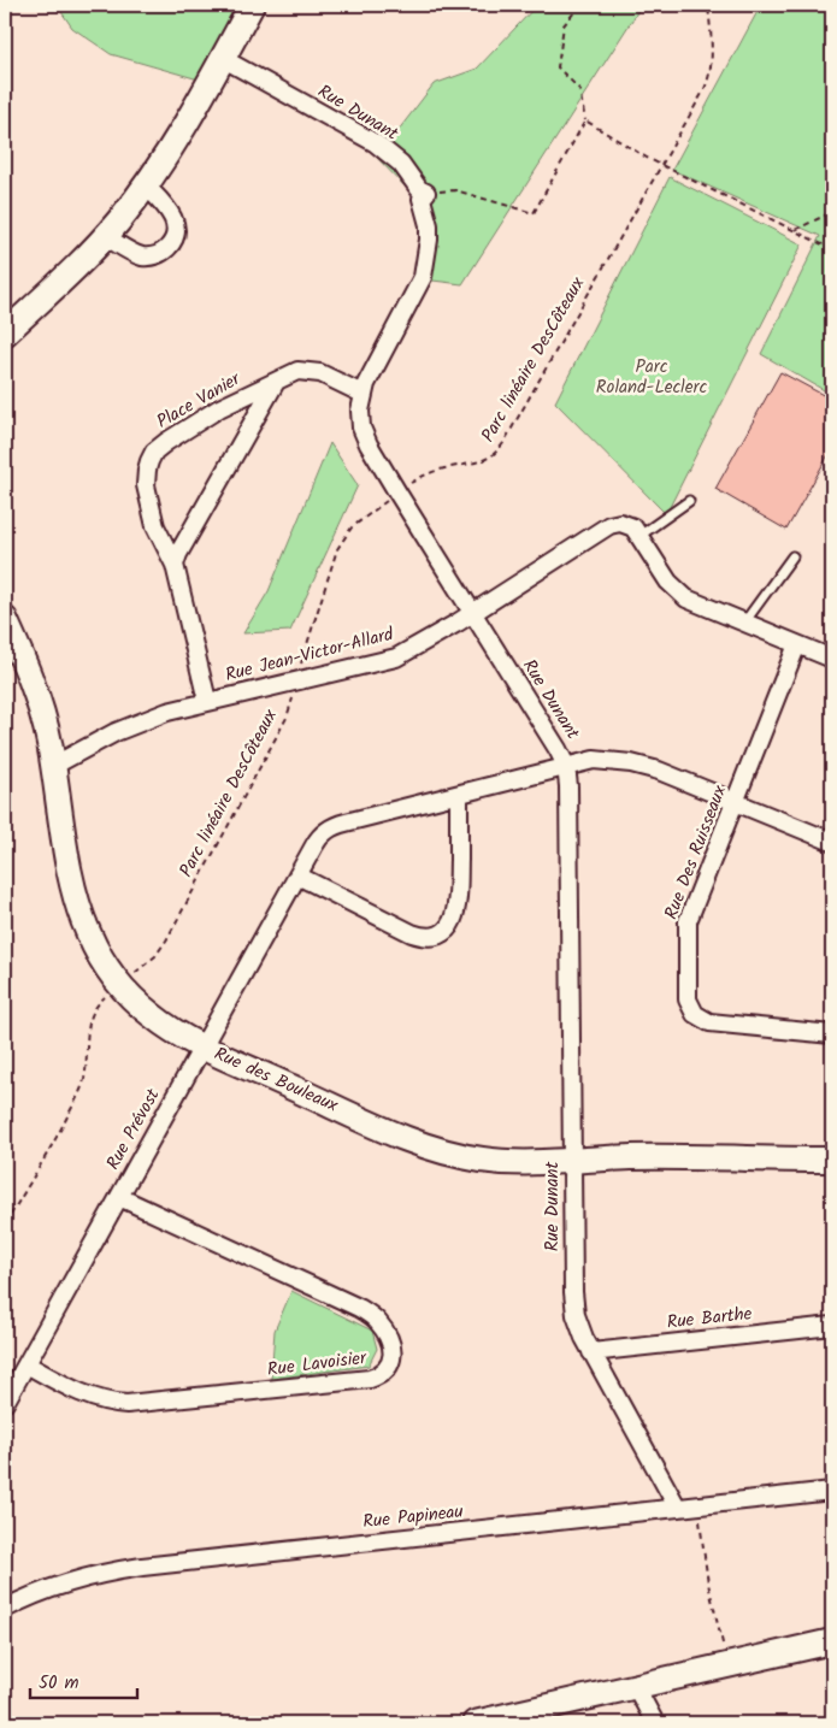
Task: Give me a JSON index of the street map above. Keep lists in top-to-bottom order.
{
  "streets": {
    "street": [
      "Rue Dunant",
      "Place Vanier",
      "Rue Jean-Victor-Allard",
      "Rue Des Ruisseaux",
      "Rue des Bouleaux",
      "Rue Prévost",
      "Rue Barthe",
      "Rue Lavoisier",
      "Rue Papineau"
    ],
    "path": ["Parc linéaire DesCôteaux"]
  },
  "crossings": [
    ["Rue Dunant", "Parc linéaire DesCôteaux"],
    ["Rue Dunant", "Place Vanier"],
    ["Rue Dunant", "Rue Jean-Victor-Allard"],
    ["Rue Dunant", "Rue des Bouleaux"],
    ["Rue Dunant", "Rue Prévost"],
    ["Rue Dunant", "Rue Barthe"],
    ["Rue Dunant", "Rue Papineau"],
    ["Parc linéaire DesCôteaux", "Rue Jean-Victor-Allard"],
    ["Parc linéaire DesCôteaux", "Rue des Bouleaux"],
    ["Place Vanier", "Rue Jean-Victor-Allard"],
    ["Rue Jean-Victor-Allard", "Rue des Bouleaux"],
    ["Rue Des Ruisseaux", "Rue Prévost"],
    ["Rue des Bouleaux", "Rue Prévost"],
    ["Rue Prévost", "Rue Lavoisier"]
  ],
  "parks": ["Parc Roland-Leclerc"],
  "scale_bar": "50 m"
}
